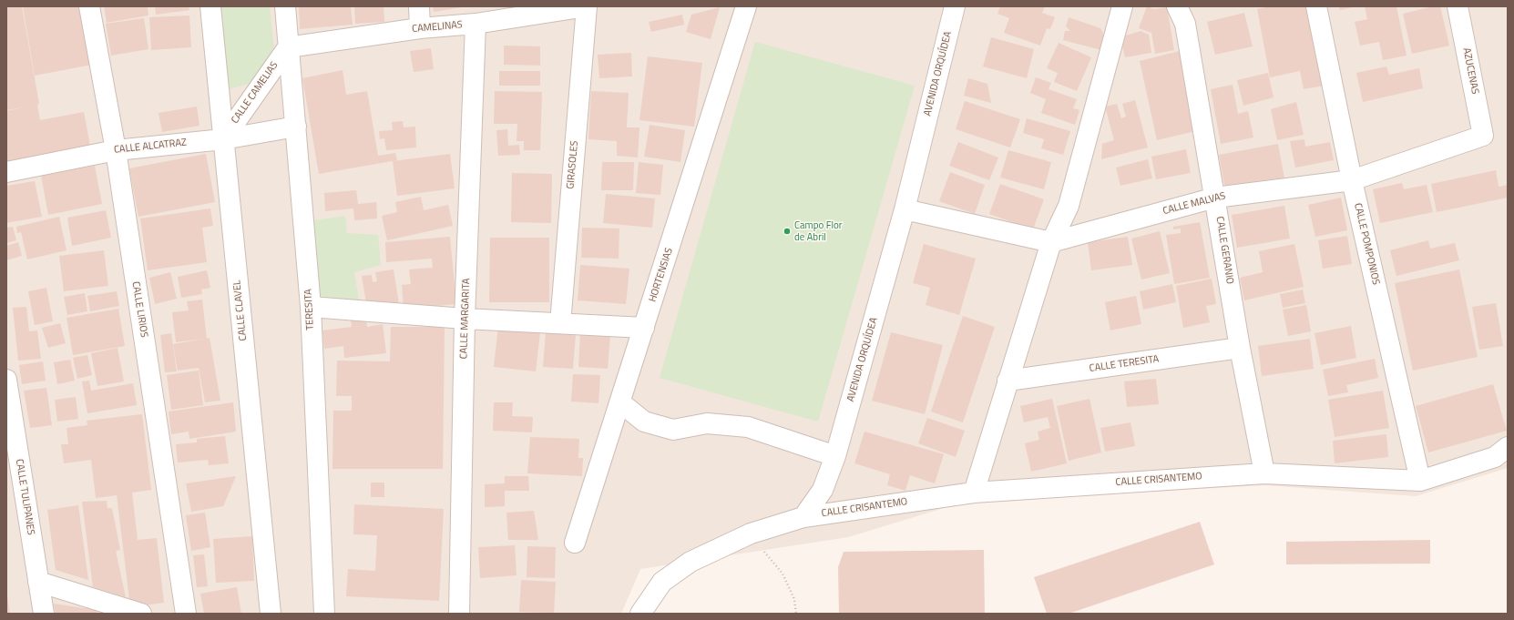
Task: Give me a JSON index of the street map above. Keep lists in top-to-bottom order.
{
  "streets": {
    "street": [
      "CAMELINAS",
      "AZUCENAS",
      "AVENIDA ORQUÍDEA",
      "CALLE CAMELIAS",
      "CALLE ALCATRAZ",
      "GIRASOLES",
      "CALLE MALVAS",
      "CALLE POMPONIOS",
      "CALLE GERANIO",
      "HORTENSIAS",
      "CALLE LIRIOS",
      "TERESITA",
      "CALLE CLAVEL",
      "CALLE MARGARITA",
      "CALLE TERESITA",
      "CALLE CRISANTEMO",
      "CALLE TULIPANES"
    ]
  },
  "crossings": [
    ["CAMELINAS", "CALLE CAMELIAS"],
    ["CAMELINAS", "GIRASOLES"],
    ["CAMELINAS", "TERESITA"],
    ["CAMELINAS", "CALLE MARGARITA"],
    ["AZUCENAS", "CALLE MALVAS"],
    ["AVENIDA ORQUÍDEA", "CALLE MALVAS"],
    ["AVENIDA ORQUÍDEA", "CALLE CRISANTEMO"],
    ["CALLE CAMELIAS", "CALLE ALCATRAZ"],
    ["CALLE CAMELIAS", "TERESITA"],
    ["CALLE CAMELIAS", "CALLE CLAVEL"],
    ["CALLE ALCATRAZ", "CALLE LIRIOS"],
    ["CALLE ALCATRAZ", "TERESITA"],
    ["CALLE ALCATRAZ", "CALLE CLAVEL"],
    ["CALLE MALVAS", "CALLE POMPONIOS"],
    ["CALLE MALVAS", "CALLE GERANIO"],
    ["CALLE POMPONIOS", "CALLE CRISANTEMO"],
    ["CALLE GERANIO", "CALLE TERESITA"],
    ["CALLE GERANIO", "CALLE CRISANTEMO"]
  ],
  "places": ["Campo Flor de Abril"]
}
